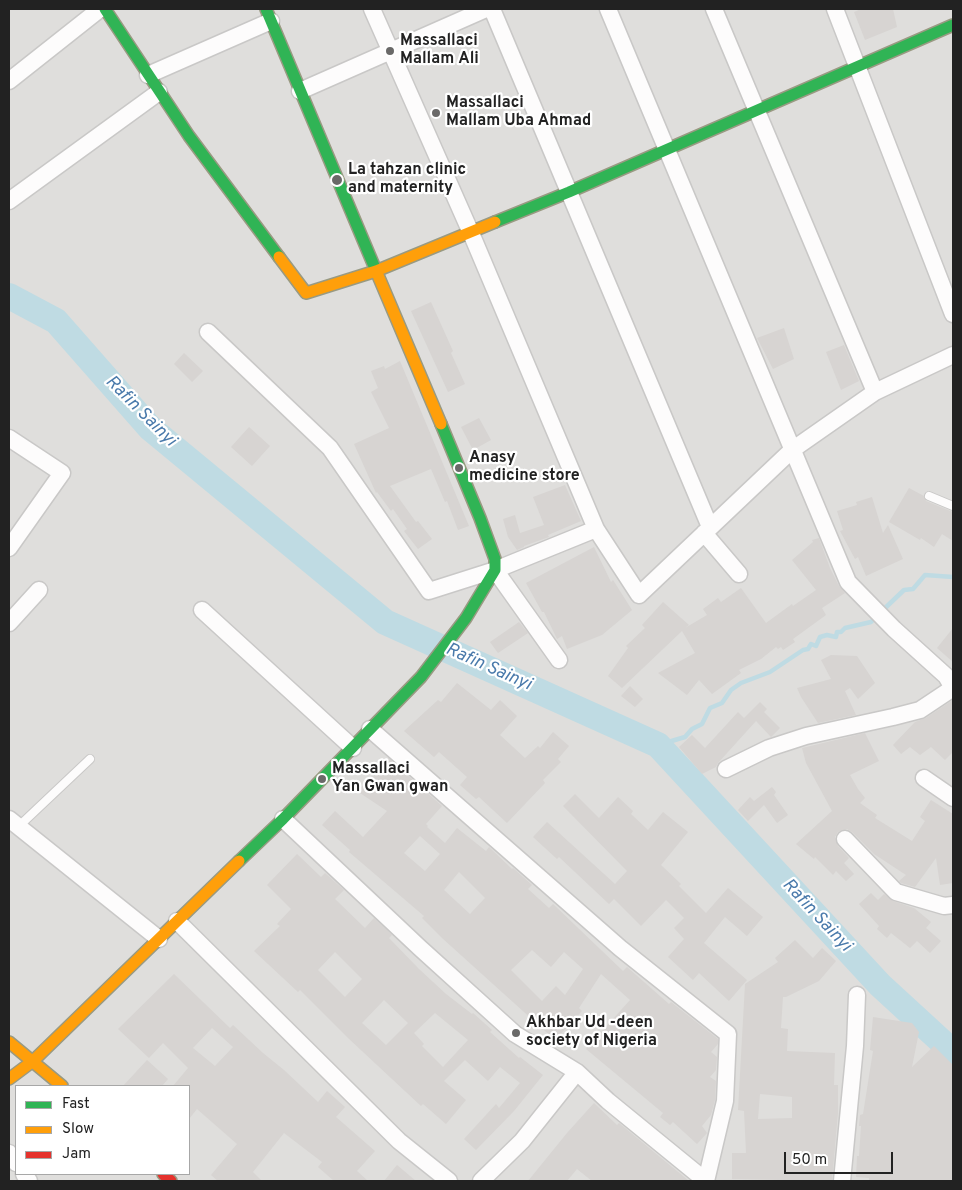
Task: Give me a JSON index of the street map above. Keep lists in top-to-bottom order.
{
  "water": ["Rafin Sainyi"],
  "places": [
    "Massallaci Mallam Ali",
    "Massallaci Mallam Uba Ahmad",
    "La tahzan clinic and maternity",
    "Anasy medicine store",
    "Massallaci Yan Gwan gwan",
    "Akhbar Ud -deen society of Nigeria"
  ],
  "legend": ["Fast", "Slow", "Jam"],
  "scale_bar": "50 m"
}
